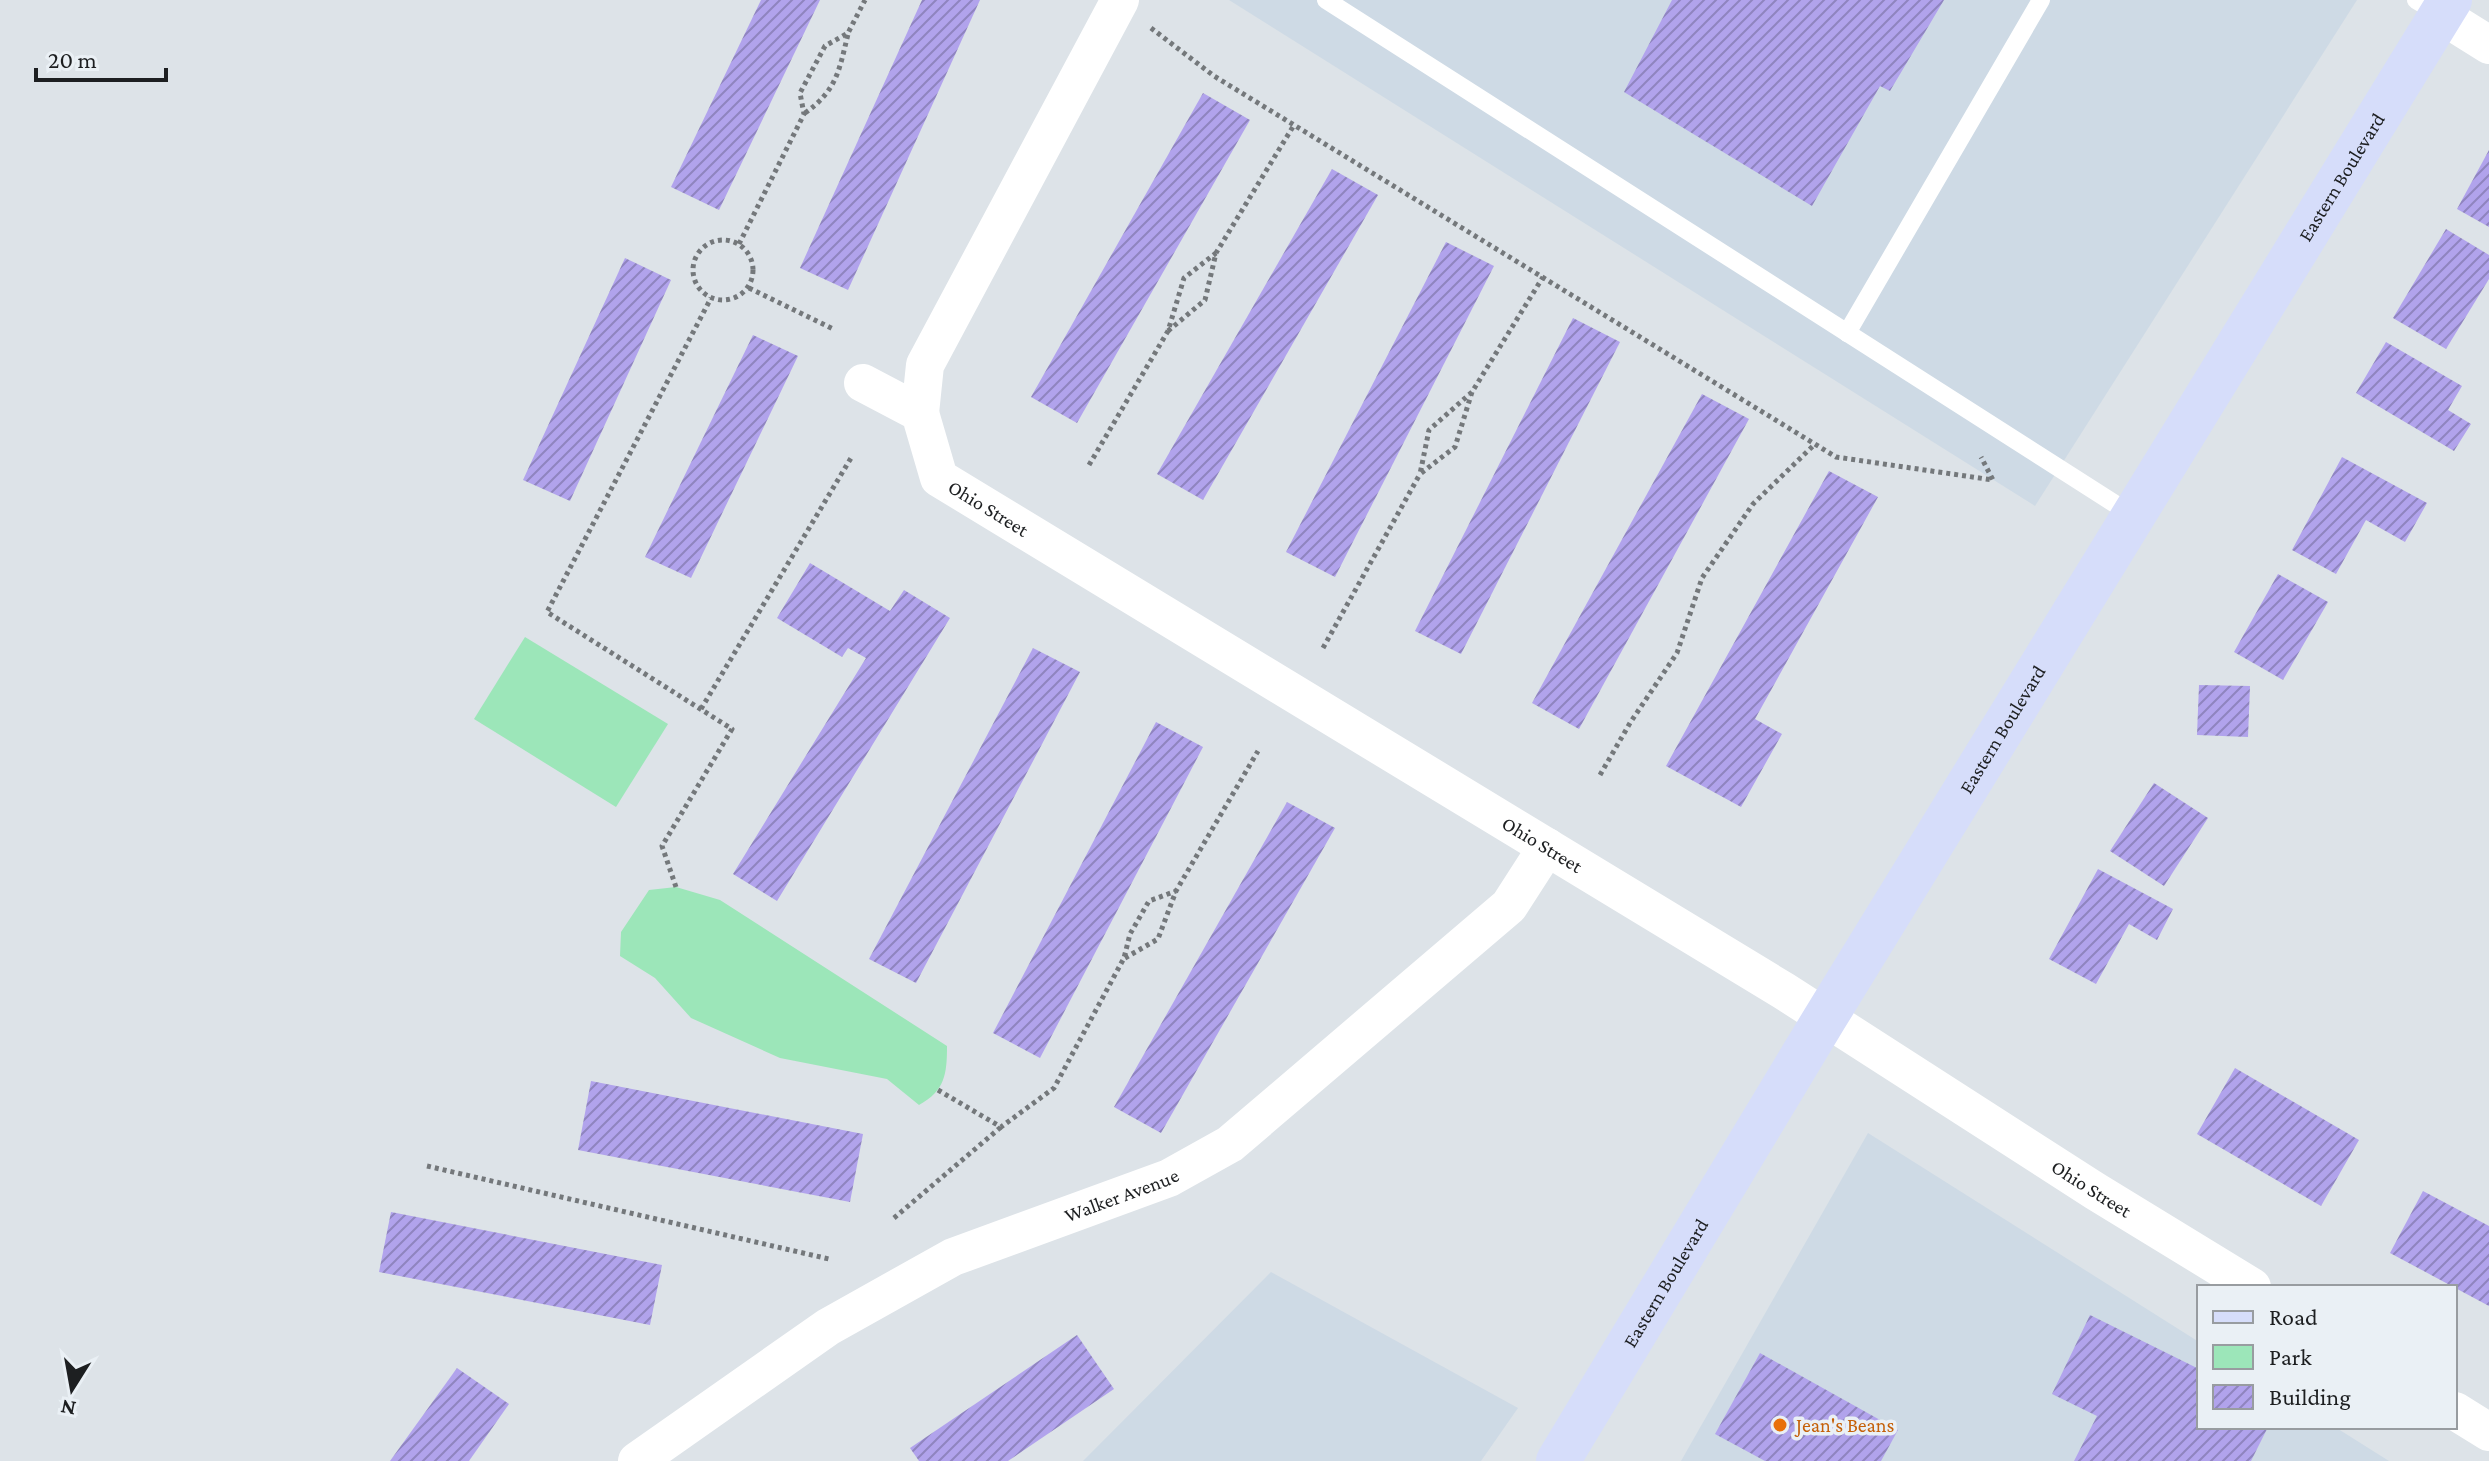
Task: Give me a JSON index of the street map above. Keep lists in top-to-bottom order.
{
  "streets": {
    "main road": ["Eastern Boulevard"],
    "street": ["Ohio Street", "Walker Avenue"]
  },
  "crossings": [
    ["Eastern Boulevard", "Ohio Street"],
    ["Ohio Street", "Walker Avenue"]
  ],
  "places": ["Jean's Beans"],
  "legend": ["Road", "Park", "Building"],
  "scale_bar": "20 m",
  "north": "bottom"
}
